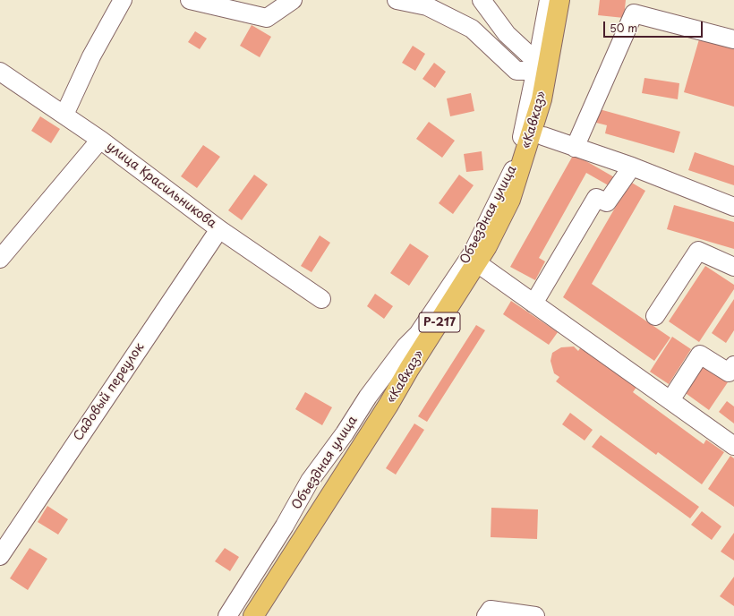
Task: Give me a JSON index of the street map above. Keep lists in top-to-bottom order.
{
  "streets": {
    "main road": ["«Кавказ»", "Р-217"],
    "street": ["улица Красильникова", "Объездная улица", "Садовый переулок"]
  },
  "crossings": [
    ["«Кавказ»", "Объездная улица"],
    ["улица Красильникова", "Садовый переулок"]
  ],
  "scale_bar": "50 m"
}
